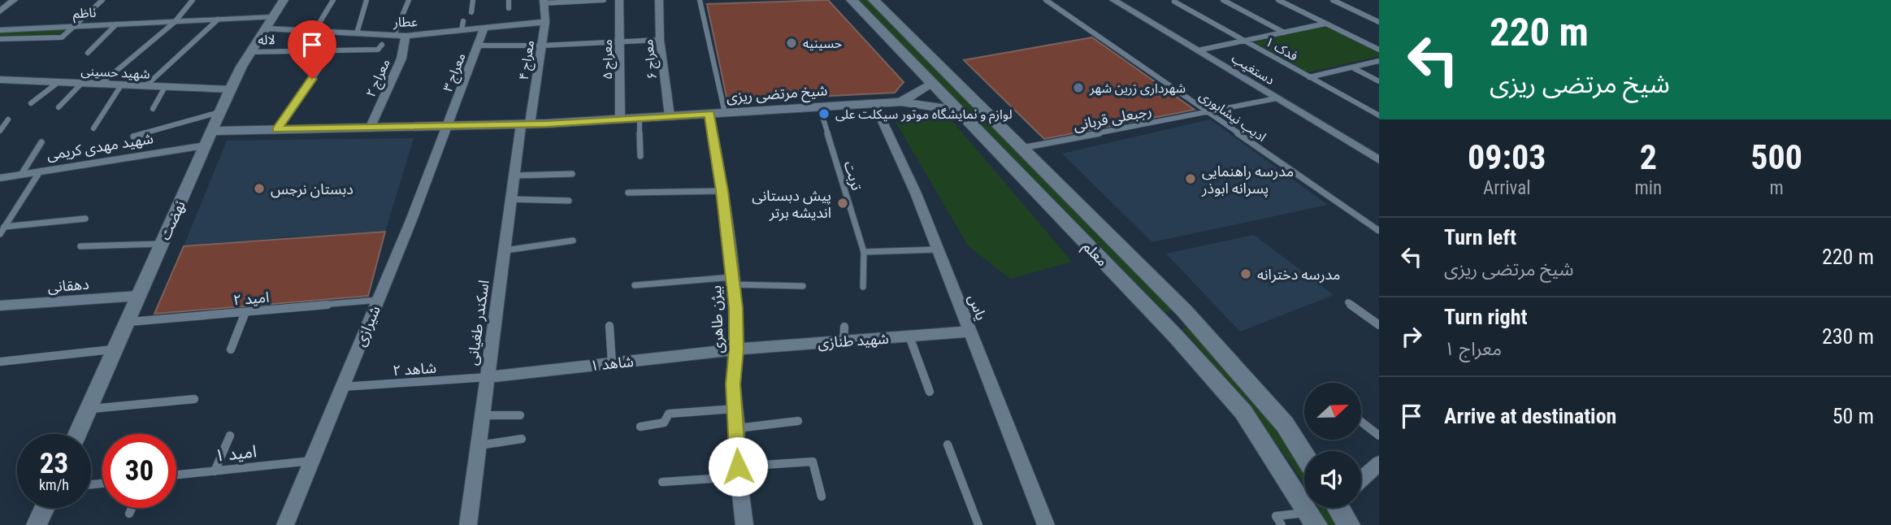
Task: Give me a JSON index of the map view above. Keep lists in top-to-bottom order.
{
  "streets": {
    "main road": ["معلم"],
    "street": [
      "ناظم",
      "عطار",
      "معراج ۵",
      "معراج ۶",
      "معراج ۴",
      "دستغیب",
      "شهید حسینی",
      "معراج ۳",
      "معراج ۲",
      "شیخ مرتضی ریزی",
      "شهید مهدی کریمی",
      "نهضت",
      "دهقانی",
      "یاس",
      "بیژن طاهری",
      "اسکندر طغیانی",
      "شیرازی",
      "شهید طنازی",
      "شاهد ۱"
    ],
    "lane": [
      "لاله",
      "فدک ۱",
      "ادیب نیشابوری",
      "رجبعلی قربانی",
      "تربت",
      "امید ۲",
      "شاهد ۲",
      "امید ۱"
    ]
  },
  "crossings": [
    ["ناظم", "عطار"],
    ["ناظم", "نهضت"],
    ["عطار", "معراج ۴"],
    ["عطار", "معراج ۳"],
    ["عطار", "معراج ۲"],
    ["عطار", "نهضت"],
    ["لاله", "نهضت"],
    ["معراج ۵", "شیخ مرتضی ریزی"],
    ["معراج ۶", "شیخ مرتضی ریزی"],
    ["معراج ۴", "شیخ مرتضی ریزی"],
    ["معراج ۴", "اسکندر طغیانی"],
    ["دستغیب", "رجبعلی قربانی"],
    ["شهید حسینی", "نهضت"],
    ["معراج ۳", "شیخ مرتضی ریزی"],
    ["معراج ۳", "شیرازی"],
    ["معراج ۲", "شیخ مرتضی ریزی"],
    ["شیخ مرتضی ریزی", "تربت"],
    ["شیخ مرتضی ریزی", "نهضت"],
    ["شیخ مرتضی ریزی", "معلم"],
    ["شیخ مرتضی ریزی", "یاس"],
    ["شیخ مرتضی ریزی", "بیژن طاهری"],
    ["شیخ مرتضی ریزی", "اسکندر طغیانی"],
    ["شیخ مرتضی ریزی", "شیرازی"],
    ["ادیب نیشابوری", "رجبعلی قربانی"],
    ["رجبعلی قربانی", "معلم"],
    ["شهید مهدی کریمی", "نهضت"],
    ["نهضت", "دهقانی"],
    ["نهضت", "امید ۲"],
    ["امید ۲", "شیرازی"],
    ["یاس", "شهید طنازی"],
    ["بیژن طاهری", "شهید طنازی"],
    ["بیژن طاهری", "شاهد ۱"],
    ["اسکندر طغیانی", "شاهد ۱"],
    ["اسکندر طغیانی", "شاهد ۲"],
    ["شیرازی", "شاهد ۲"],
    ["شیرازی", "امید ۱"],
    ["شهید طنازی", "شاهد ۱"],
    ["شاهد ۱", "شاهد ۲"]
  ],
  "places": [
    "حسینیه",
    "شهرداری زرین شهر",
    "لوازم و نمایشگاه موتور سیکلت علی",
    "مدرسه راهنمایی پسرانه ابوذر",
    "دبستان نرجس",
    "پیش دبستانی اندیشه برتر",
    "مدرسه دخترانه"
  ],
  "north": "right",
  "page": {
    "turn": ["220 m", "شیخ مرتضی ریزی"],
    "eta": [
      "09:03",
      "Arrival",
      "2",
      "min",
      "500",
      "m"
    ],
    "list": [
      {
        "name": "Turn left",
        "note": "شیخ مرتضی ریزی",
        "value": "220 m"
      },
      {
        "name": "Turn right",
        "note": "معراج ۱",
        "value": "230 m"
      },
      {
        "name": "Arrive at destination",
        "value": "50 m"
      }
    ],
    "speed": "23 km/h",
    "limit": "30"
  }
}
